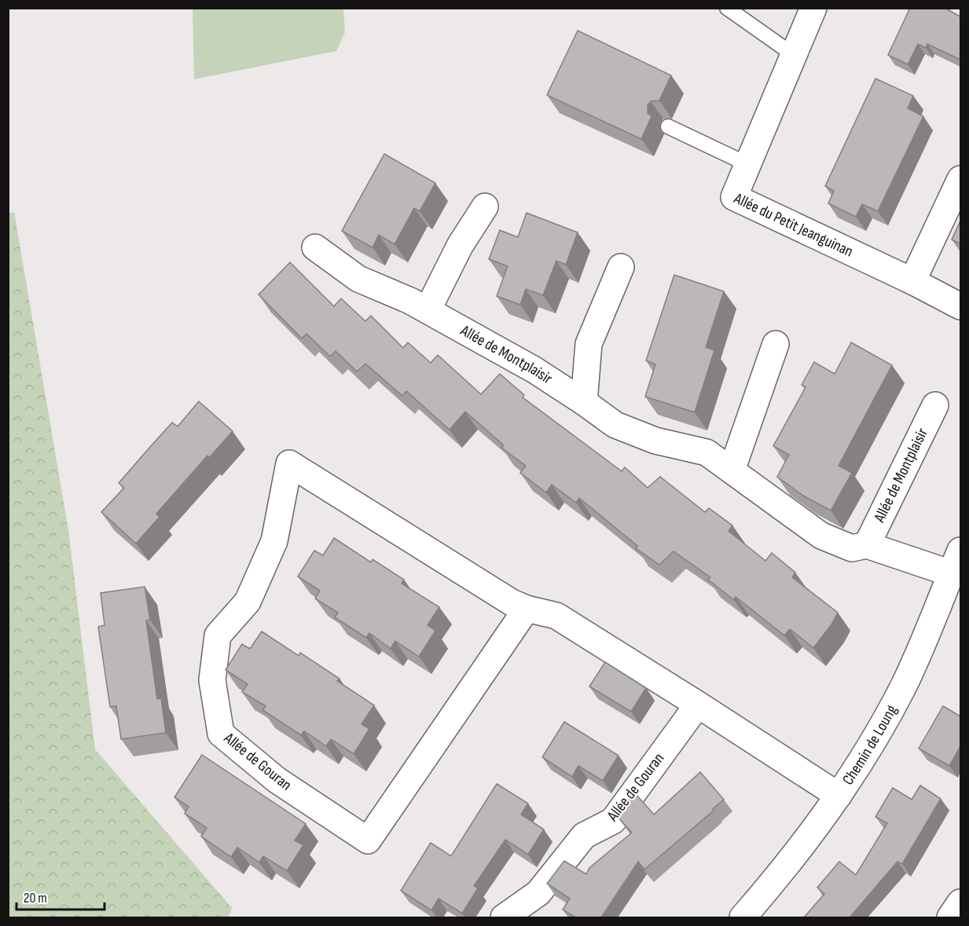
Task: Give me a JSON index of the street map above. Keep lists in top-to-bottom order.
{
  "streets": {
    "street": [
      "Allée du Petit Jeanguinan",
      "Allée de Montplaisir",
      "Chemin de Loung",
      "Allée de Gouran"
    ]
  },
  "crossings": [
    ["Allée de Montplaisir", "Chemin de Loung"],
    ["Chemin de Loung", "Allée de Gouran"]
  ],
  "scale_bar": "20 m"
}
